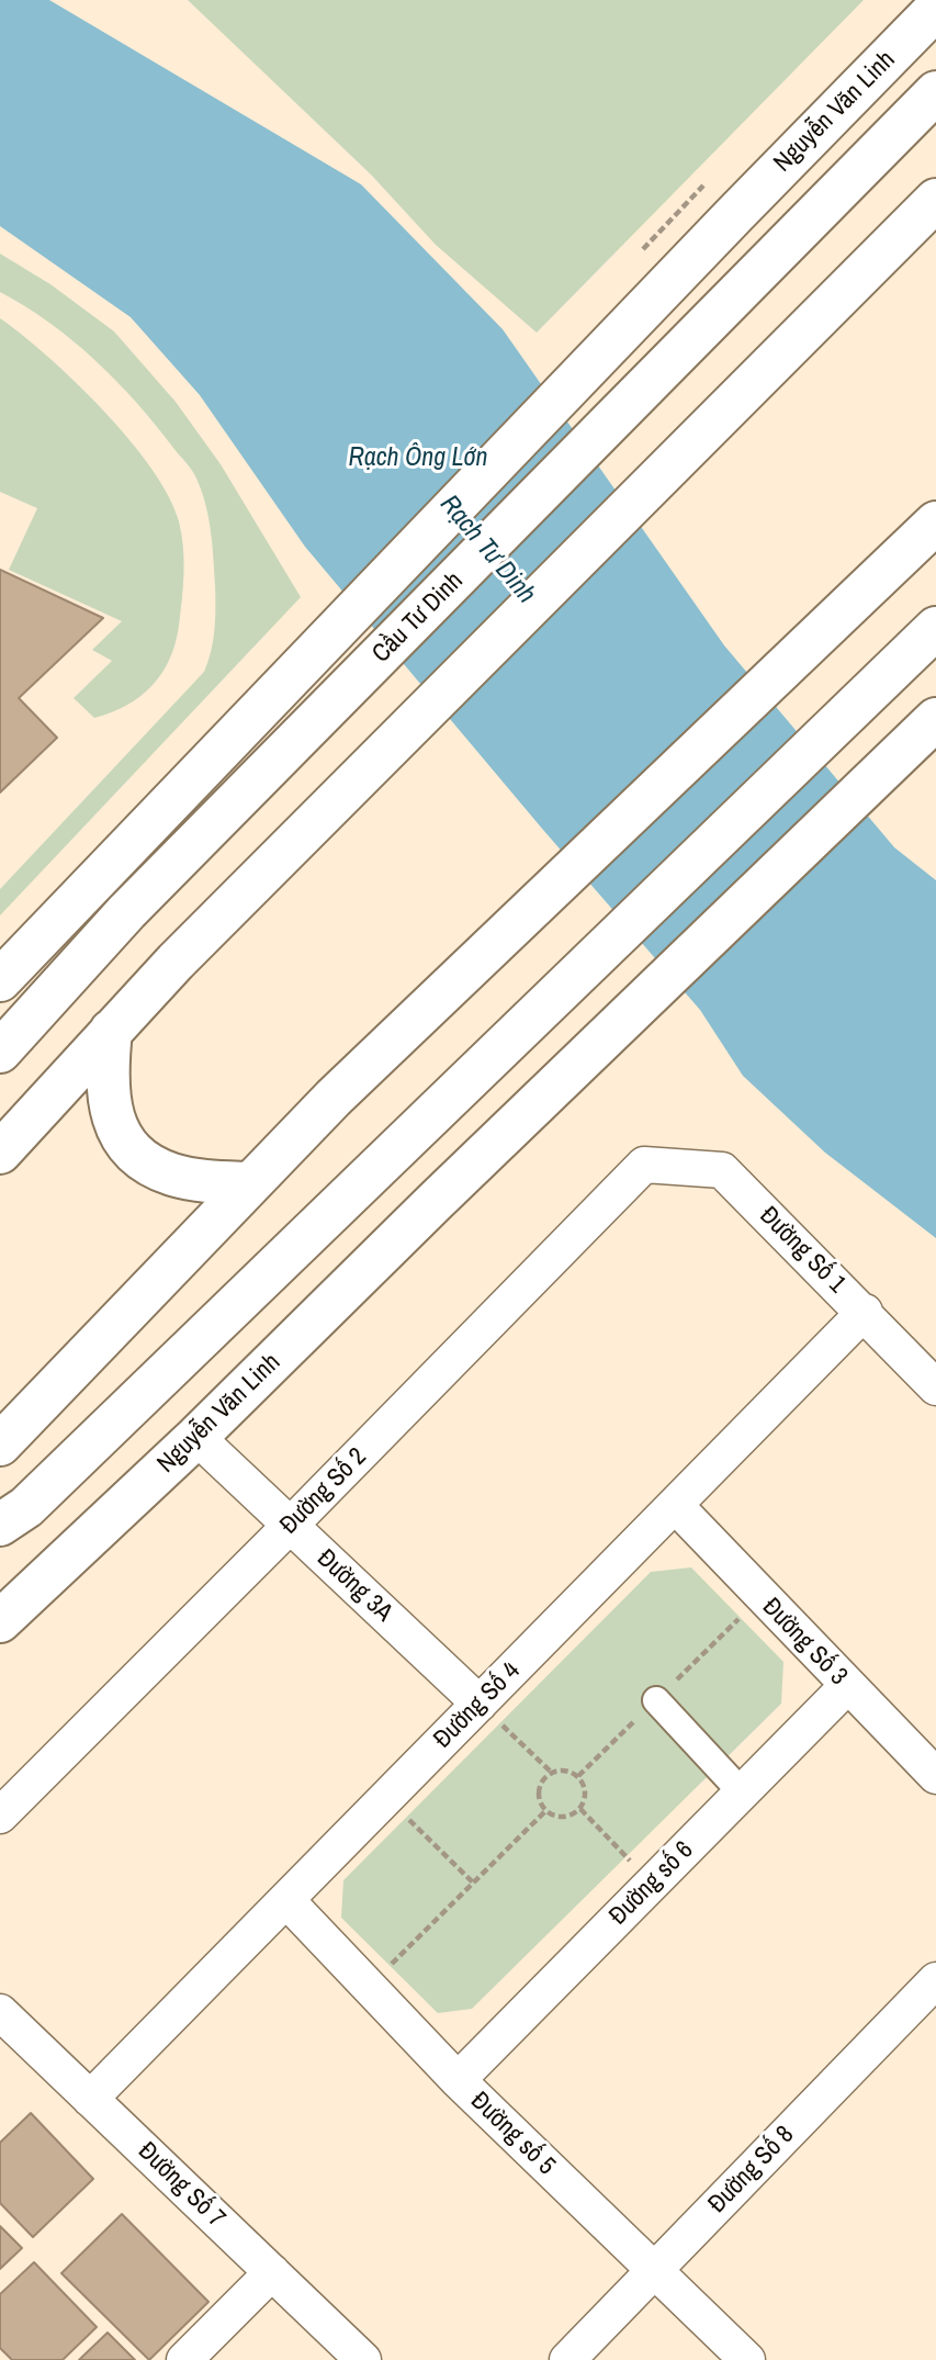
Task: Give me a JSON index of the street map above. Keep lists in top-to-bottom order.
{
  "streets": {
    "main road": ["Nguyễn Văn Linh", "Cầu Tư Dinh"],
    "street": [
      "Đường Số 1",
      "Đường Số 2",
      "Đường 3A",
      "Đường Số 3",
      "Đường Số 4",
      "Đường số 6",
      "Đường số 5",
      "Đường Số 8",
      "Đường Số 7"
    ]
  },
  "crossings": [
    ["Nguyễn Văn Linh", "Cầu Tư Dinh"],
    ["Nguyễn Văn Linh", "Đường 3A"],
    ["Đường Số 1", "Đường Số 2"],
    ["Đường Số 1", "Đường Số 4"],
    ["Đường Số 2", "Đường 3A"],
    ["Đường 3A", "Đường Số 4"],
    ["Đường Số 3", "Đường Số 4"],
    ["Đường Số 3", "Đường số 6"],
    ["Đường Số 4", "Đường số 5"],
    ["Đường Số 4", "Đường Số 7"],
    ["Đường số 6", "Đường số 5"],
    ["Đường số 5", "Đường Số 8"]
  ],
  "water": ["Rạch Ông Lớn", "Rạch Tư Dinh"]
}
